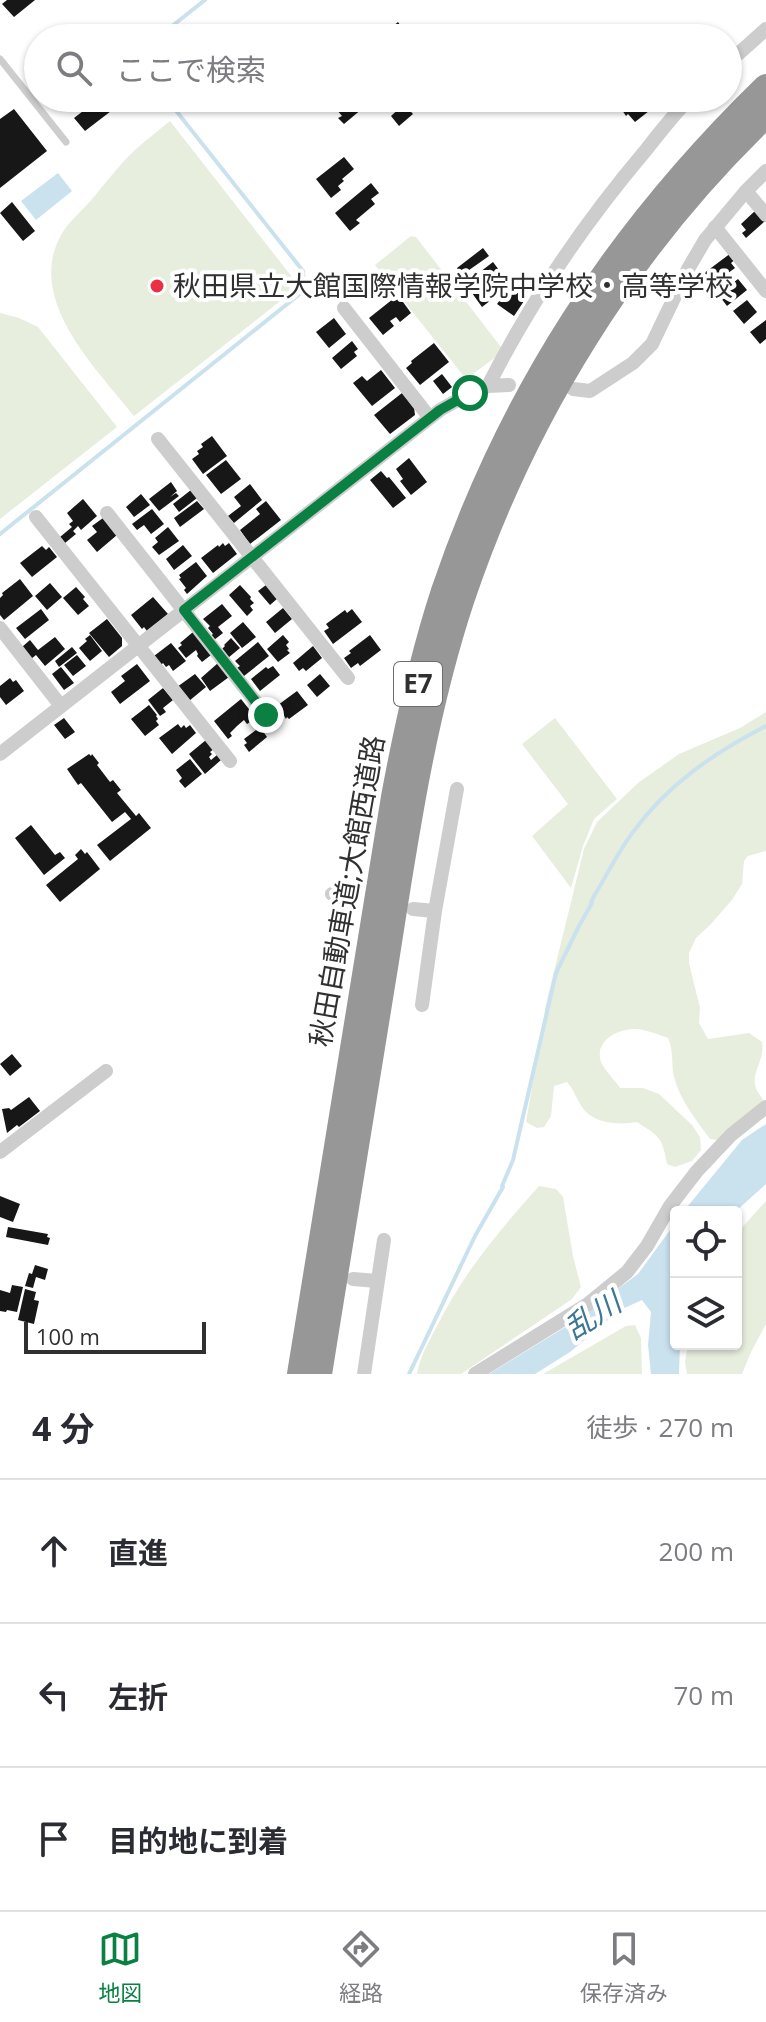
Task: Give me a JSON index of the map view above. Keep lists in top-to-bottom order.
{
  "streets": {
    "highway": ["E7", "秋田自動車道;大館西道路"]
  },
  "water": ["乱川"],
  "places": ["秋田県立大館国際情報学院中学校・高等学校"],
  "scale_bar": "100 m",
  "page": {
    "search": "ここで検索",
    "scale": "100 m",
    "heading": ["4 分", "徒歩 · 270 m"],
    "list": [
      ["直進", "200 m"],
      ["左折", "70 m"],
      "目的地に到着"
    ],
    "nav": ["地図", "経路", "保存済み"]
  }
}
